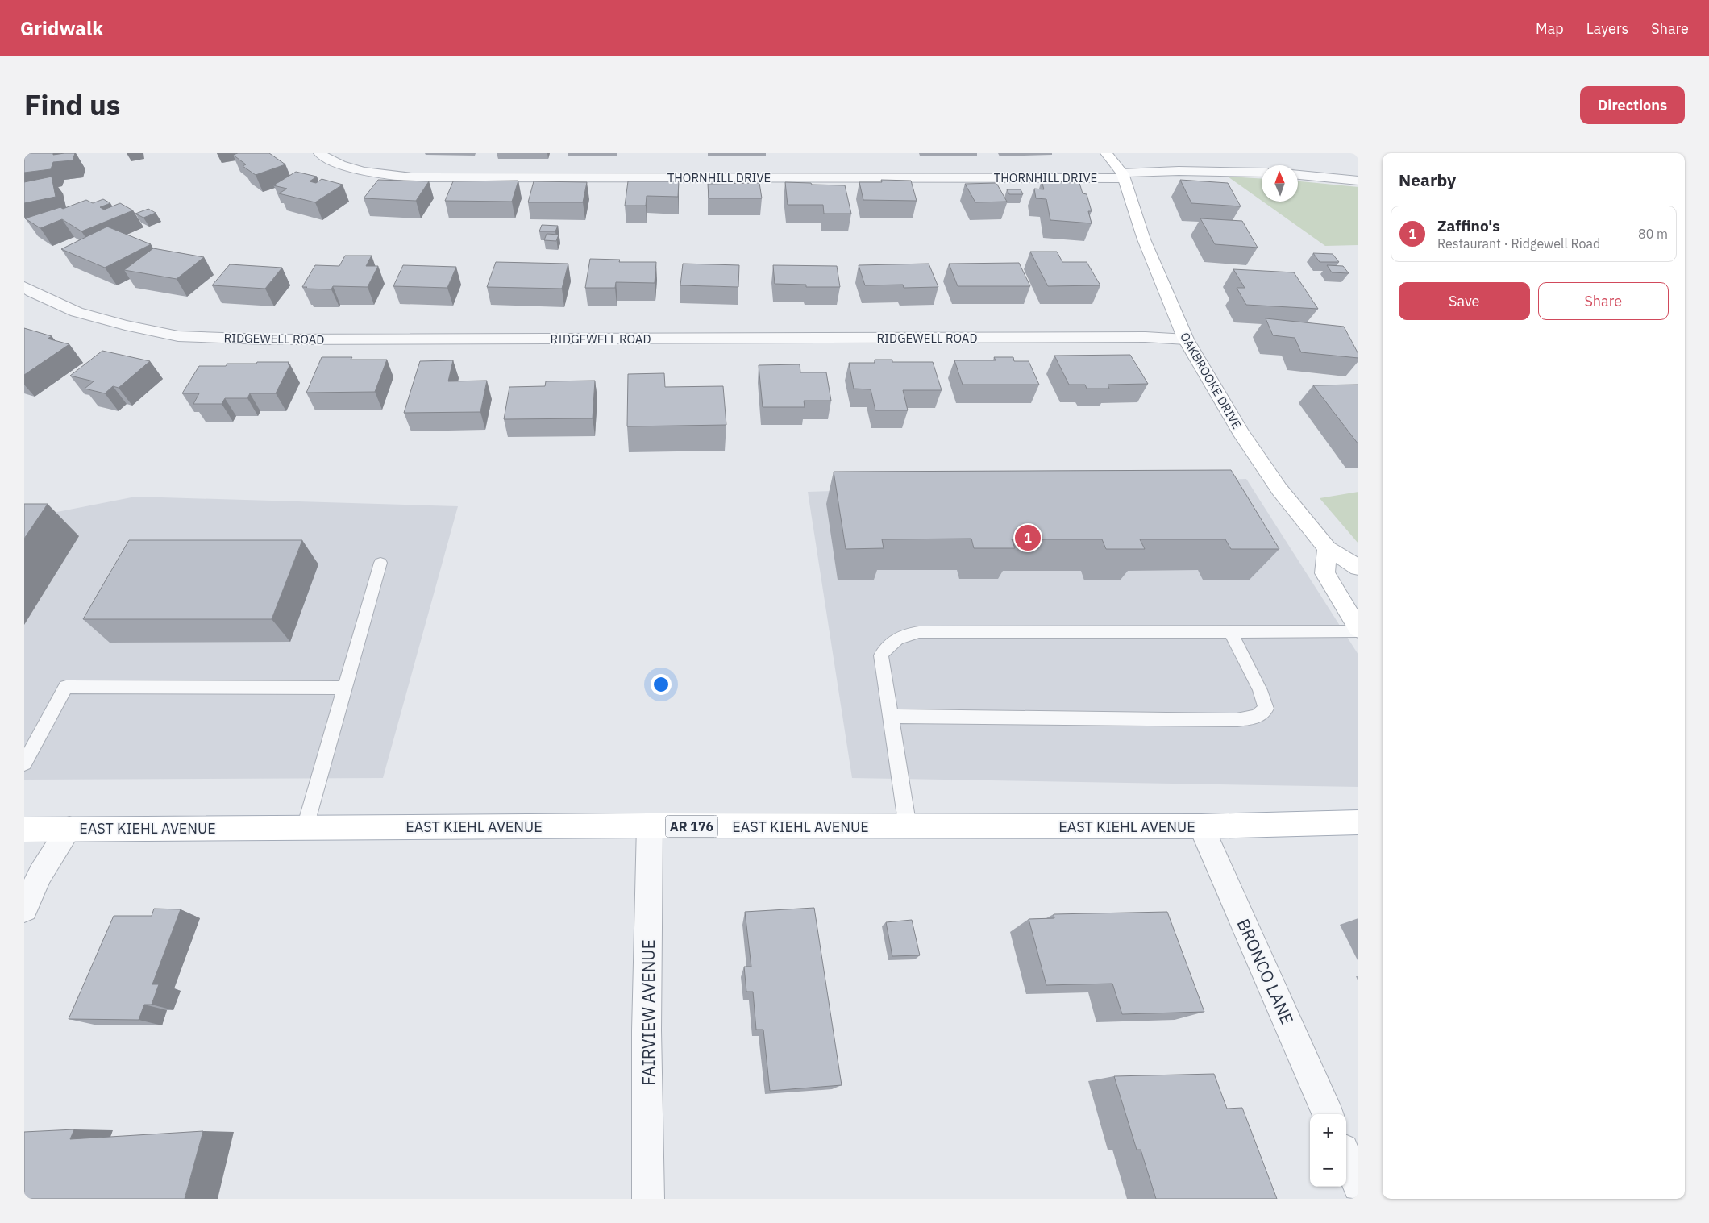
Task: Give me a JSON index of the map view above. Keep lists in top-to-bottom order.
{
  "streets": {
    "main road": ["OAKBROOKE DRIVE", "EAST KIEHL AVENUE", "AR 176"],
    "street": [
      "THORNHILL DRIVE",
      "RIDGEWELL ROAD",
      "BRONCO LANE",
      "FAIRVIEW AVENUE"
    ]
  },
  "crossings": [
    ["THORNHILL DRIVE", "OAKBROOKE DRIVE"],
    ["RIDGEWELL ROAD", "OAKBROOKE DRIVE"],
    ["EAST KIEHL AVENUE", "BRONCO LANE"],
    ["EAST KIEHL AVENUE", "FAIRVIEW AVENUE"]
  ],
  "north": "top",
  "page": {
    "header": "Gridwalk",
    "nav": ["Map", "Layers", "Share"],
    "title": "Find us",
    "buttons": [
      "Directions",
      ["Save", "Share"]
    ],
    "heading": "Nearby",
    "list": [
      {
        "mark": "1",
        "name": "Zaffino's",
        "note": "Restaurant · Ridgewell Road",
        "value": "80 m"
      }
    ],
    "pins": "1",
    "map_buttons": ["+", "−"]
  }
}
